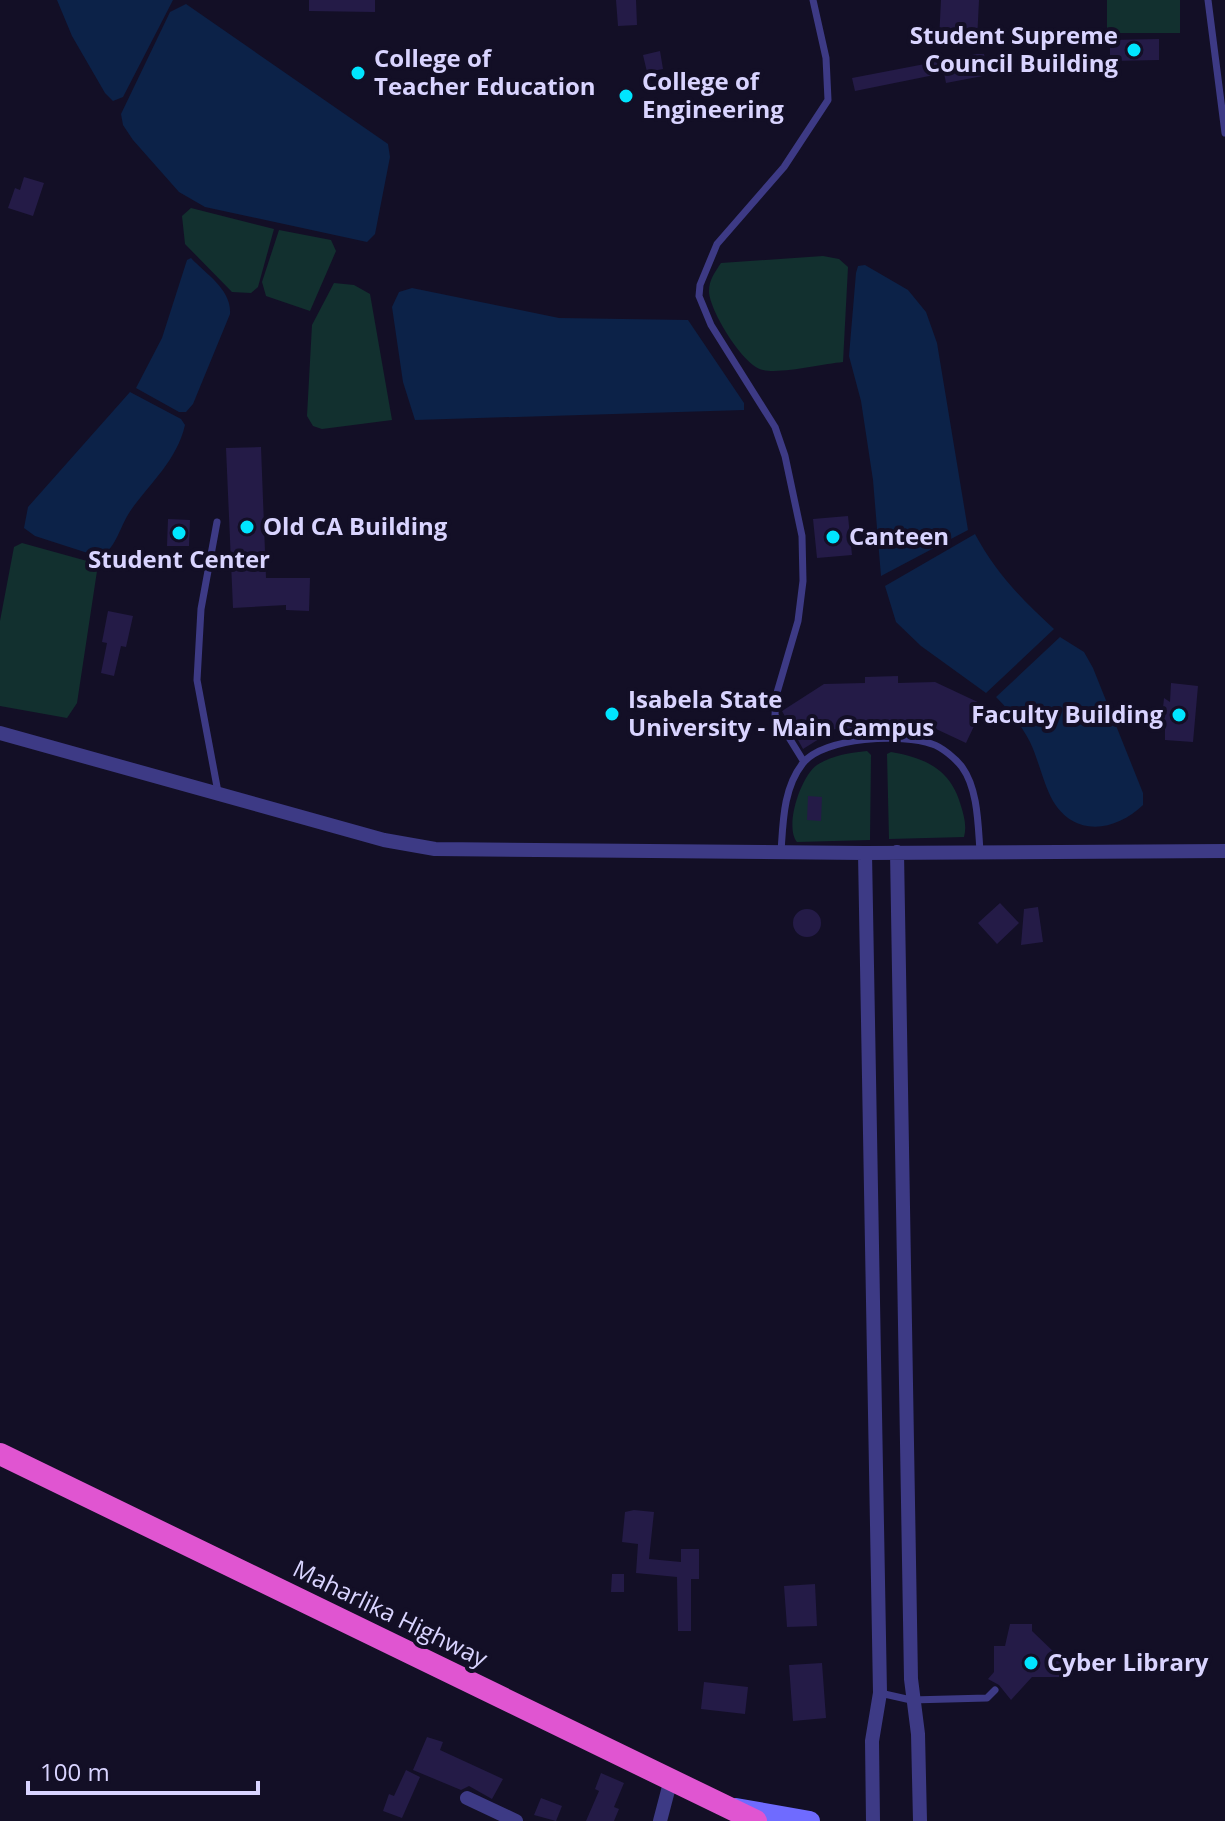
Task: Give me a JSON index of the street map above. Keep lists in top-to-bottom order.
{
  "streets": {
    "highway": ["Maharlika Highway"]
  },
  "places": [
    "Student Supreme Council Building",
    "College of Teacher Education",
    "College of Engineering",
    "Old CA Building",
    "Student Center",
    "Canteen",
    "Isabela State University - Main Campus",
    "Faculty Building",
    "Cyber Library"
  ],
  "scale_bar": "100 m"
}
